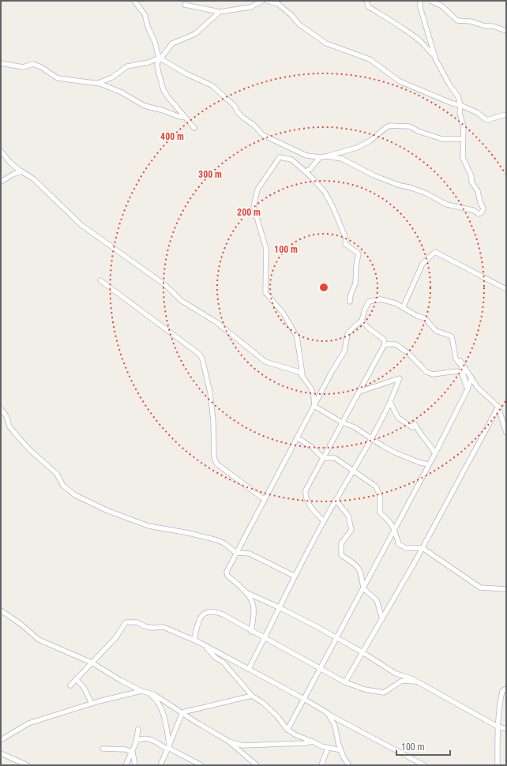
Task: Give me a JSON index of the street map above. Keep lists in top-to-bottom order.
{
  "scale_bar": "100 m",
  "rings": [
    "400 m",
    "300 m",
    "200 m",
    "100 m"
  ]
}
